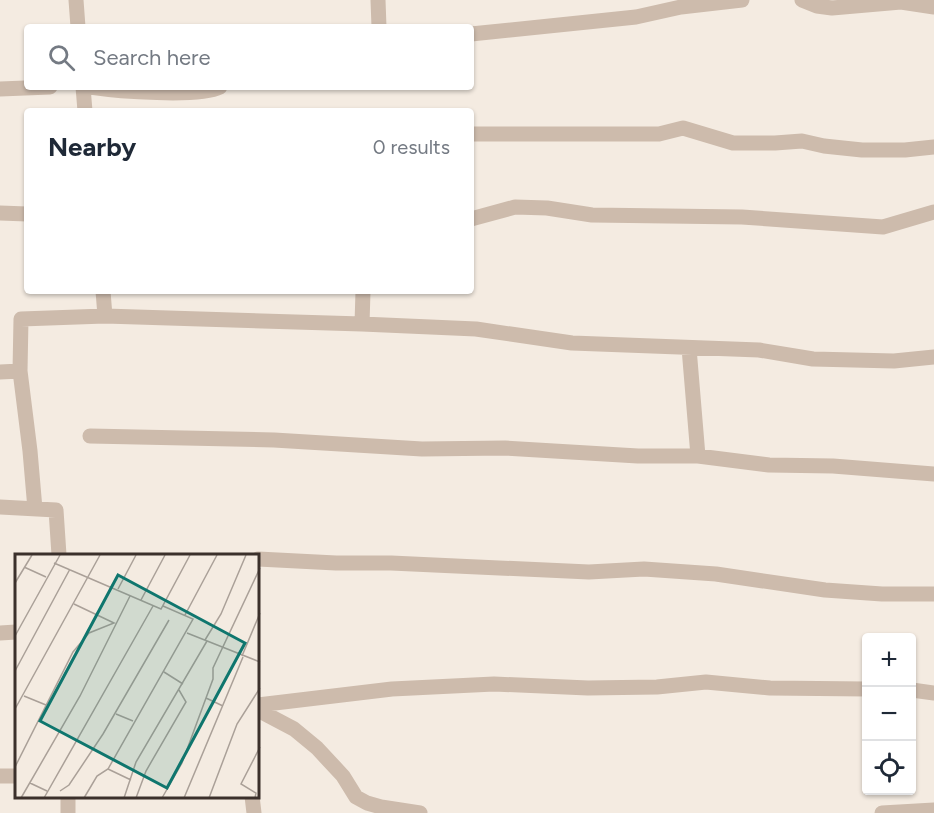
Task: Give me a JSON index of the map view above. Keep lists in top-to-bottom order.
{
  "page": {
    "search": "Search here",
    "heading": ["Nearby", "0 results"],
    "map_buttons": ["+", "−"]
  }
}
